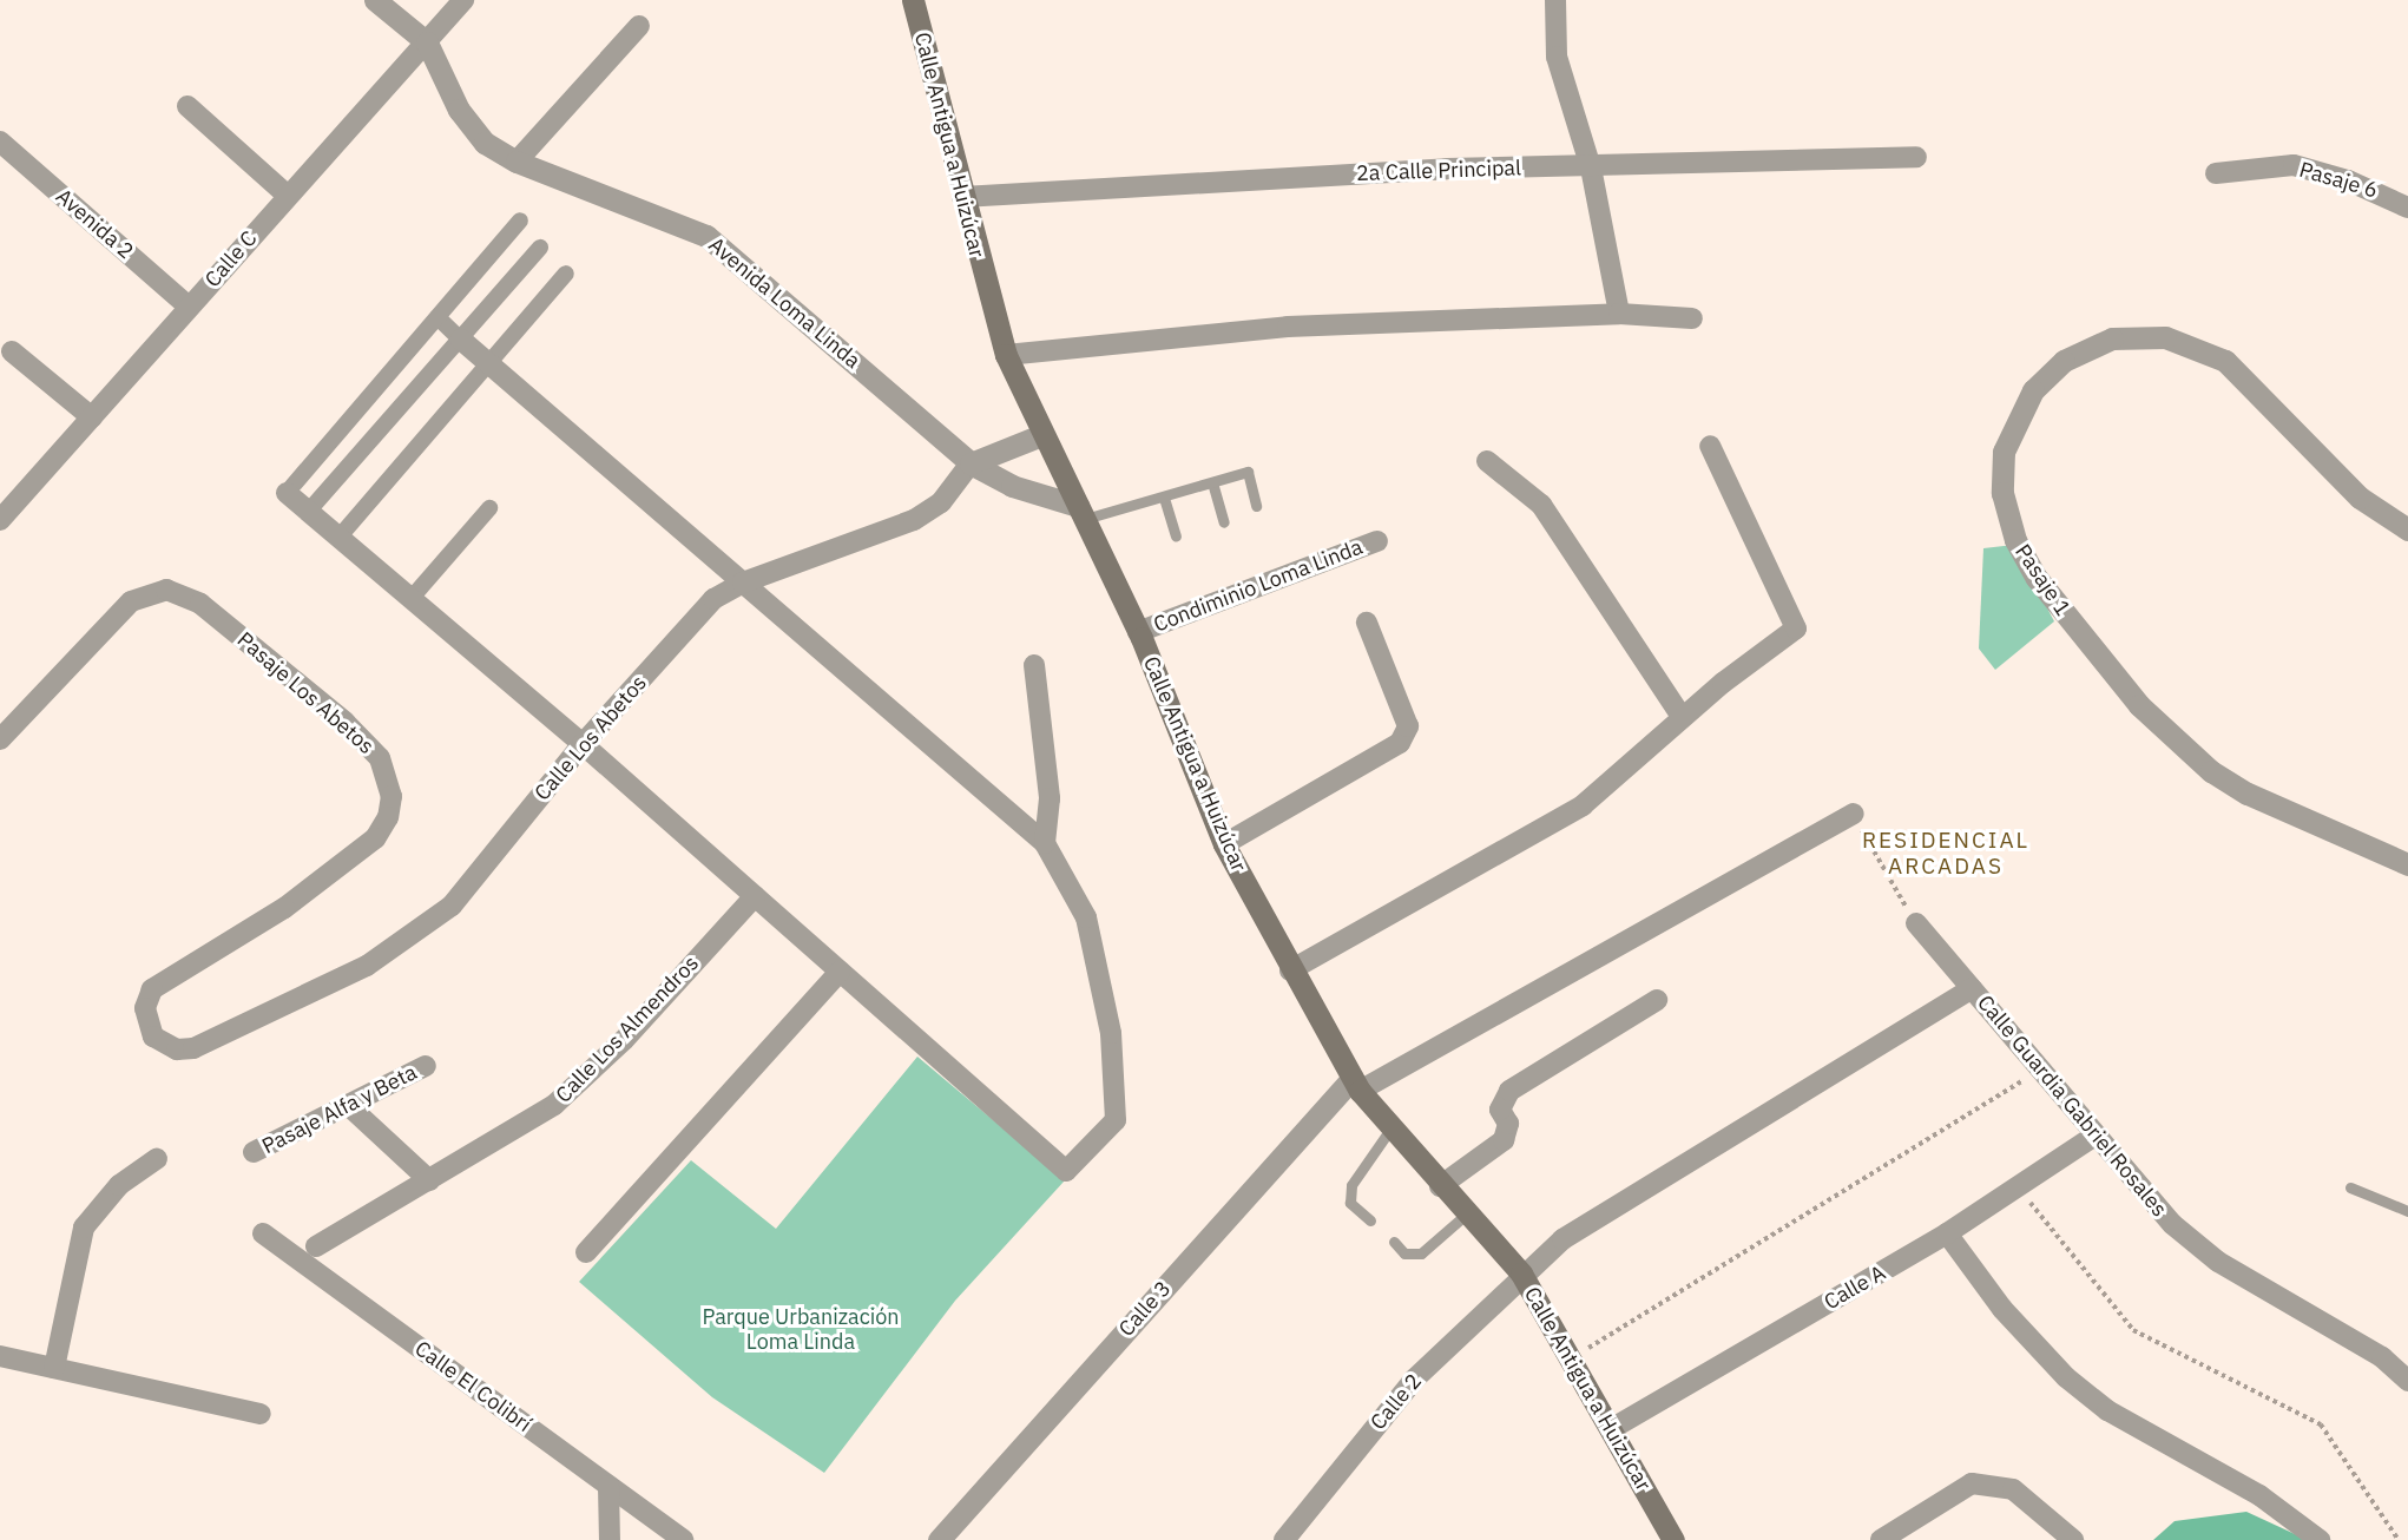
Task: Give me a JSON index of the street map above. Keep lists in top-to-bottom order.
{
  "streets": {
    "main road": ["Calle Antigua a Huizúcar"],
    "street": [
      "2a Calle Principal",
      "Pasaje 6",
      "Avenida 2",
      "Calle C",
      "Avenida Loma Linda",
      "Pasaje 1",
      "Condiminio Loma Linda",
      "Pasaje Los Abetos",
      "Calle Los Abetos",
      "Calle Los Almendros",
      "Calle Guardia Gabriel Rosales",
      "Pasaje Alfa y Beta",
      "Calle A",
      "Calle 3",
      "Calle El Colibrí",
      "Calle 2"
    ]
  },
  "crossings": [
    ["Calle Antigua a Huizúcar", "2a Calle Principal"],
    ["Calle Antigua a Huizúcar", "Avenida Loma Linda"],
    ["Calle Antigua a Huizúcar", "Condiminio Loma Linda"],
    ["Calle Antigua a Huizúcar", "Calle A"],
    ["Calle Antigua a Huizúcar", "Calle 3"],
    ["Calle Antigua a Huizúcar", "Calle 2"],
    ["Avenida 2", "Calle C"],
    ["Calle C", "Avenida Loma Linda"],
    ["Avenida Loma Linda", "Calle Los Abetos"],
    ["Pasaje Los Abetos", "Calle Los Abetos"],
    ["Calle Guardia Gabriel Rosales", "Calle A"],
    ["Calle Guardia Gabriel Rosales", "Calle 2"]
  ],
  "districts": ["RESIDENCIAL ARCADAS"],
  "parks": ["Parque Urbanización Loma Linda"]
}
